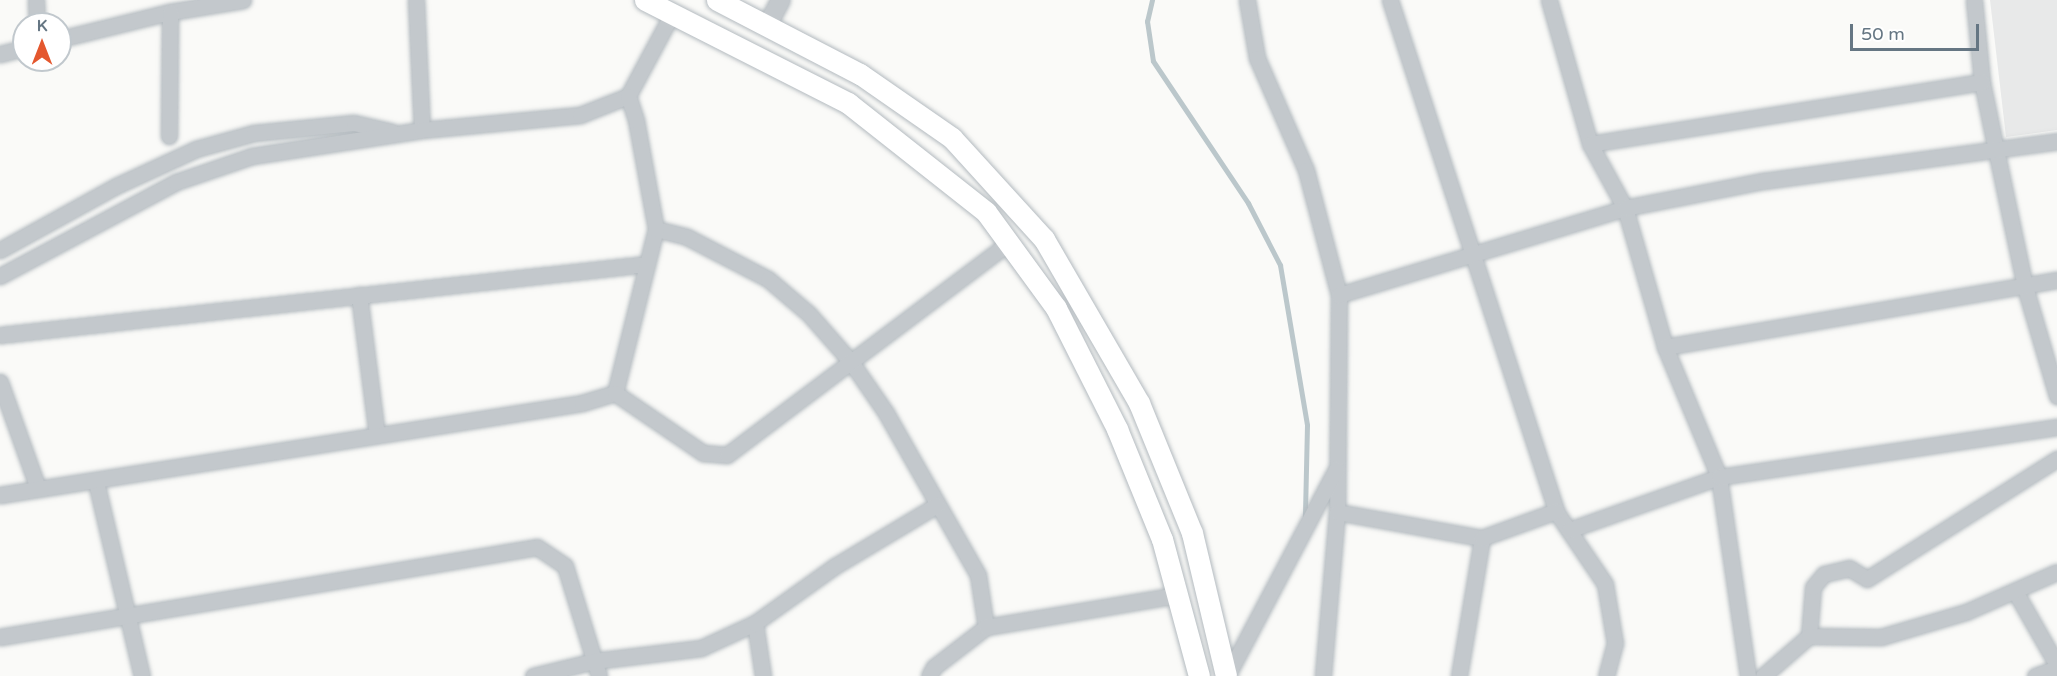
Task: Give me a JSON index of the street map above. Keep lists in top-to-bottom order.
{
  "scale_bar": "50 m",
  "north": "top"
}
